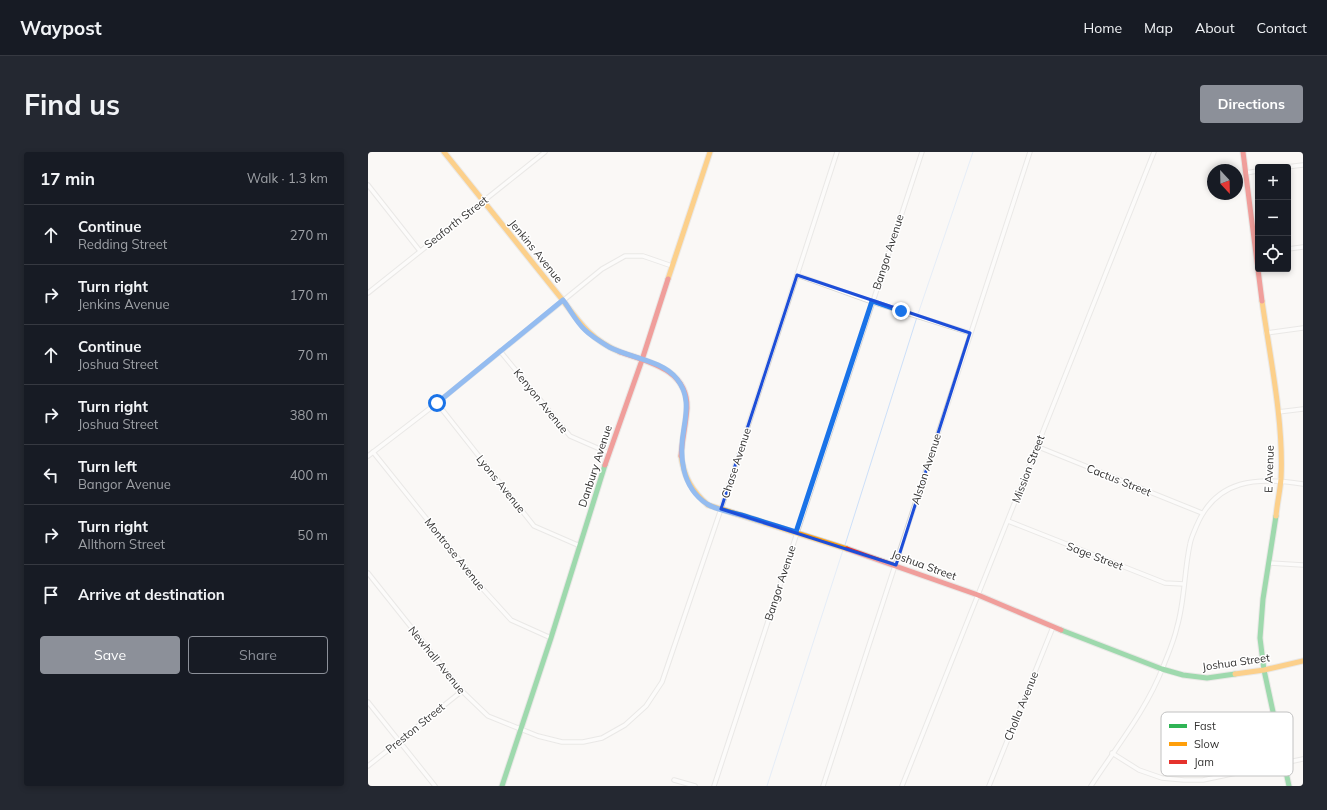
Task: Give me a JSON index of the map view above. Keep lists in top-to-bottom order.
{
  "streets": {
    "street": [
      "Seaforth Street",
      "Jenkins Avenue",
      "Bangor Avenue",
      "Kenyon Avenue",
      "Chase Avenue",
      "Danbury Avenue",
      "Alston Avenue",
      "Mission Street",
      "E Avenue",
      "Cactus Street",
      "Lyons Avenue",
      "Montrose Avenue",
      "Sage Street",
      "Joshua Street",
      "Newhall Avenue",
      "Cholla Avenue",
      "Preston Street"
    ]
  },
  "crossings": [
    ["Seaforth Street", "Jenkins Avenue"],
    ["Jenkins Avenue", "Danbury Avenue"],
    ["Jenkins Avenue", "Joshua Street"],
    ["Bangor Avenue", "Joshua Street"],
    ["Kenyon Avenue", "Danbury Avenue"],
    ["Chase Avenue", "Danbury Avenue"],
    ["Chase Avenue", "Joshua Street"],
    ["Chase Avenue", "Newhall Avenue"],
    ["Danbury Avenue", "Lyons Avenue"],
    ["Danbury Avenue", "Montrose Avenue"],
    ["Danbury Avenue", "Joshua Street"],
    ["Danbury Avenue", "Newhall Avenue"],
    ["Alston Avenue", "Joshua Street"],
    ["Mission Street", "Cactus Street"],
    ["Mission Street", "Sage Street"],
    ["Mission Street", "Joshua Street"],
    ["E Avenue", "Joshua Street"],
    ["Joshua Street", "Cholla Avenue"],
    ["Newhall Avenue", "Preston Street"]
  ],
  "legend": ["Fast", "Slow", "Jam"],
  "north": "bottom",
  "page": {
    "header": "Waypost",
    "nav": [
      "Home",
      "Map",
      "About",
      "Contact"
    ],
    "buttons": [
      "Directions",
      ["Save", "Share"]
    ],
    "title": "Find us",
    "heading": ["17 min", "Walk · 1.3 km"],
    "map_buttons": ["+", "−"],
    "list": [
      ["Continue", "Redding Street", "270 m"],
      ["Turn right", "Jenkins Avenue", "170 m"],
      ["Continue", "Joshua Street", "70 m"],
      ["Turn right", "Joshua Street", "380 m"],
      ["Turn left", "Bangor Avenue", "400 m"],
      ["Turn right", "Allthorn Street", "50 m"],
      "Arrive at destination"
    ]
  }
}
